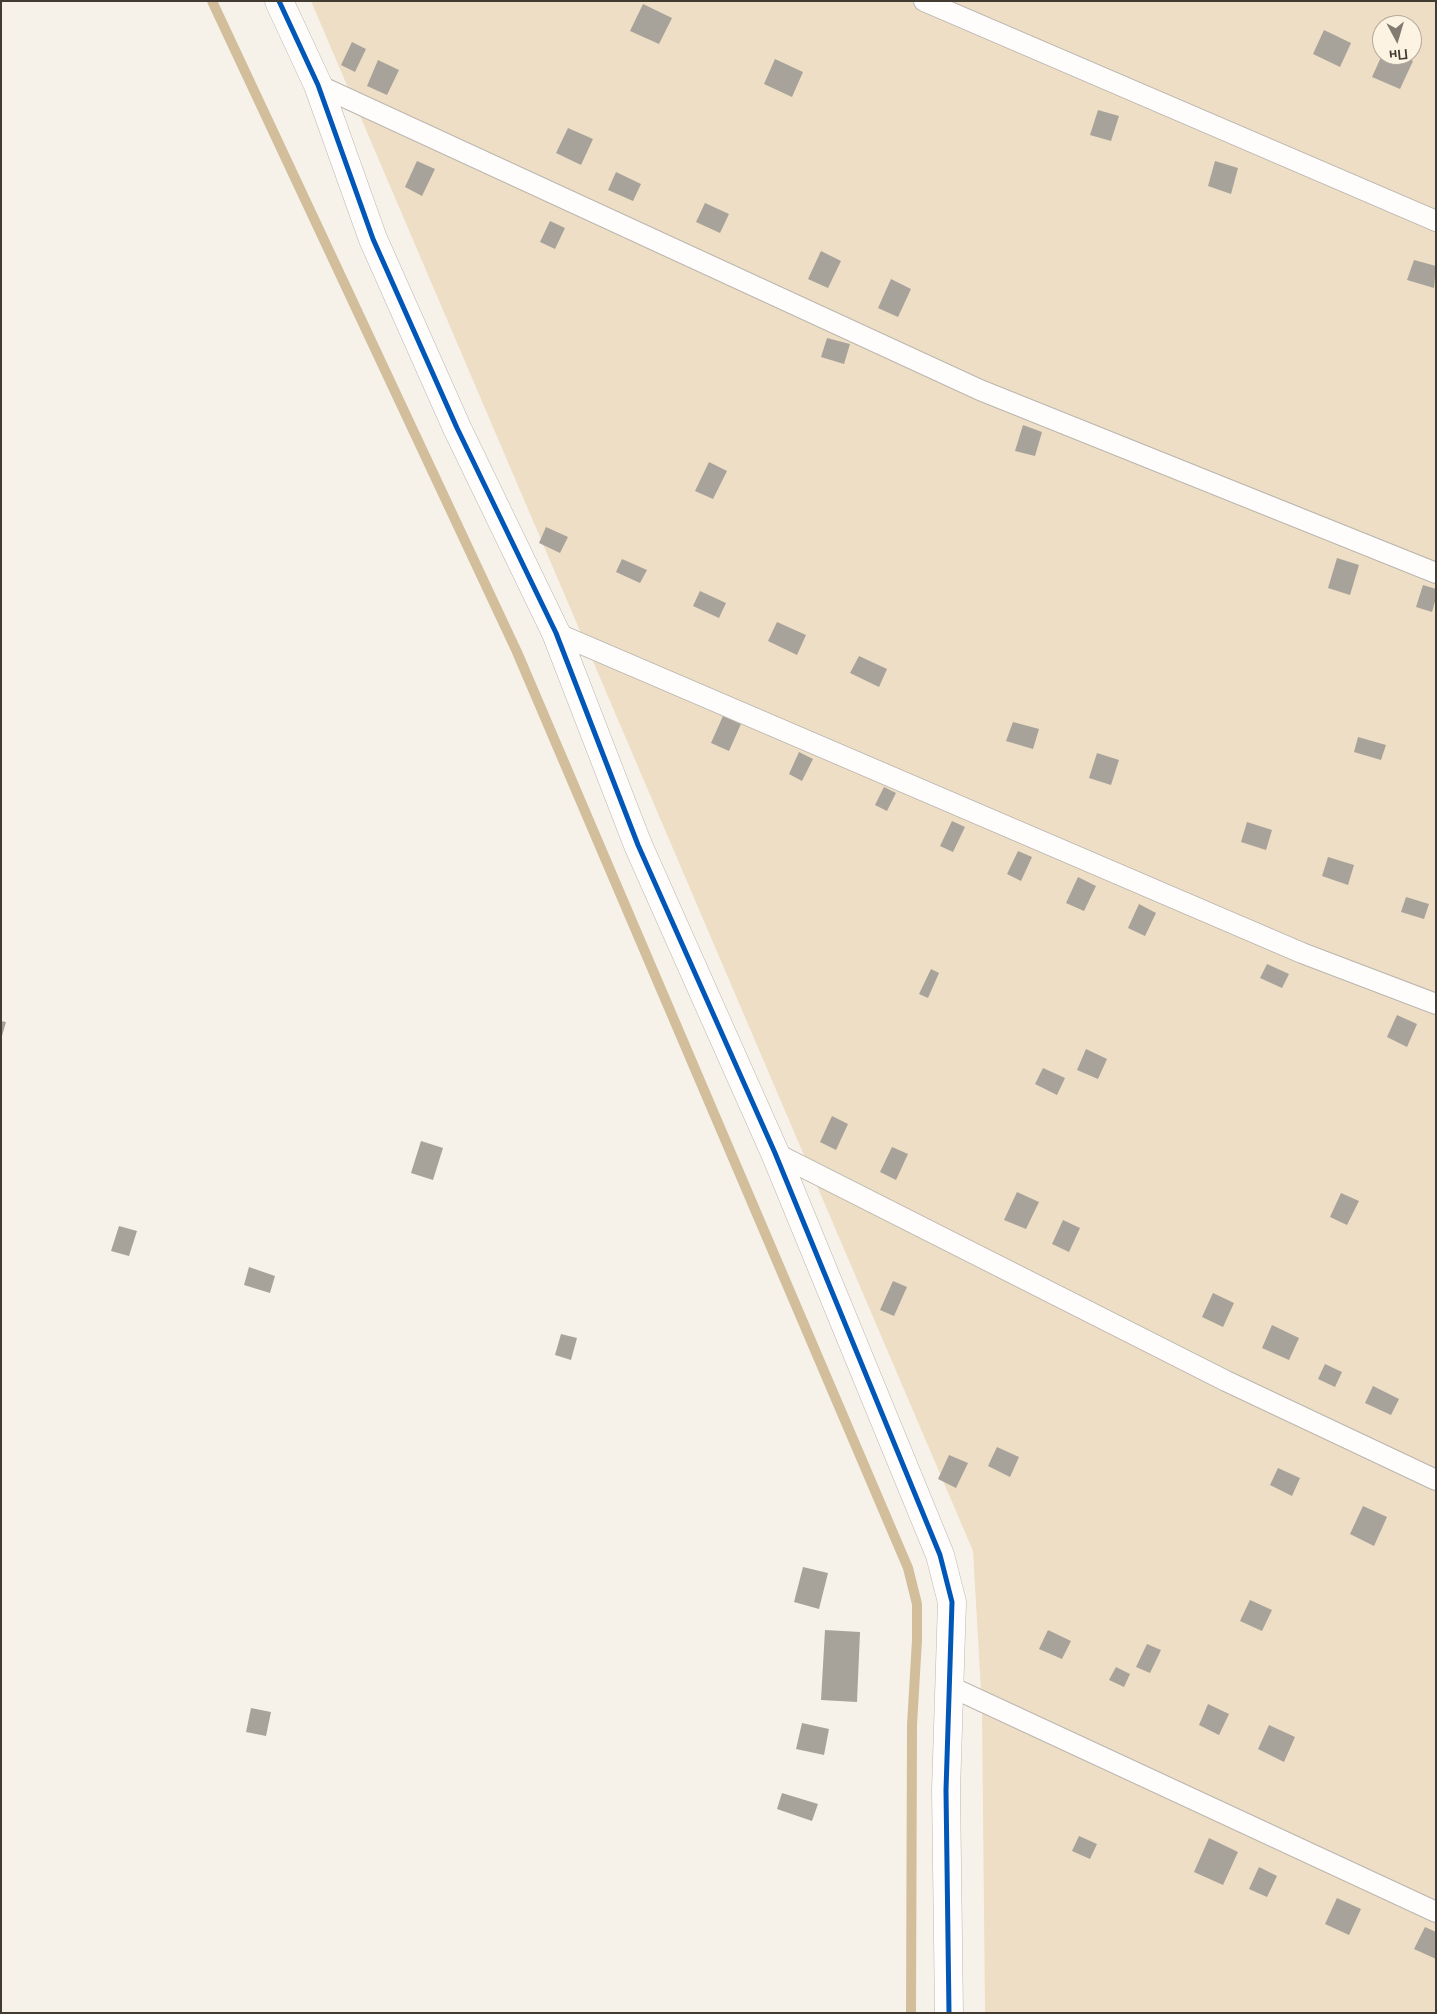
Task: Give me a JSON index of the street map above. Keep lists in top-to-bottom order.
{
  "north": "bottom"
}
